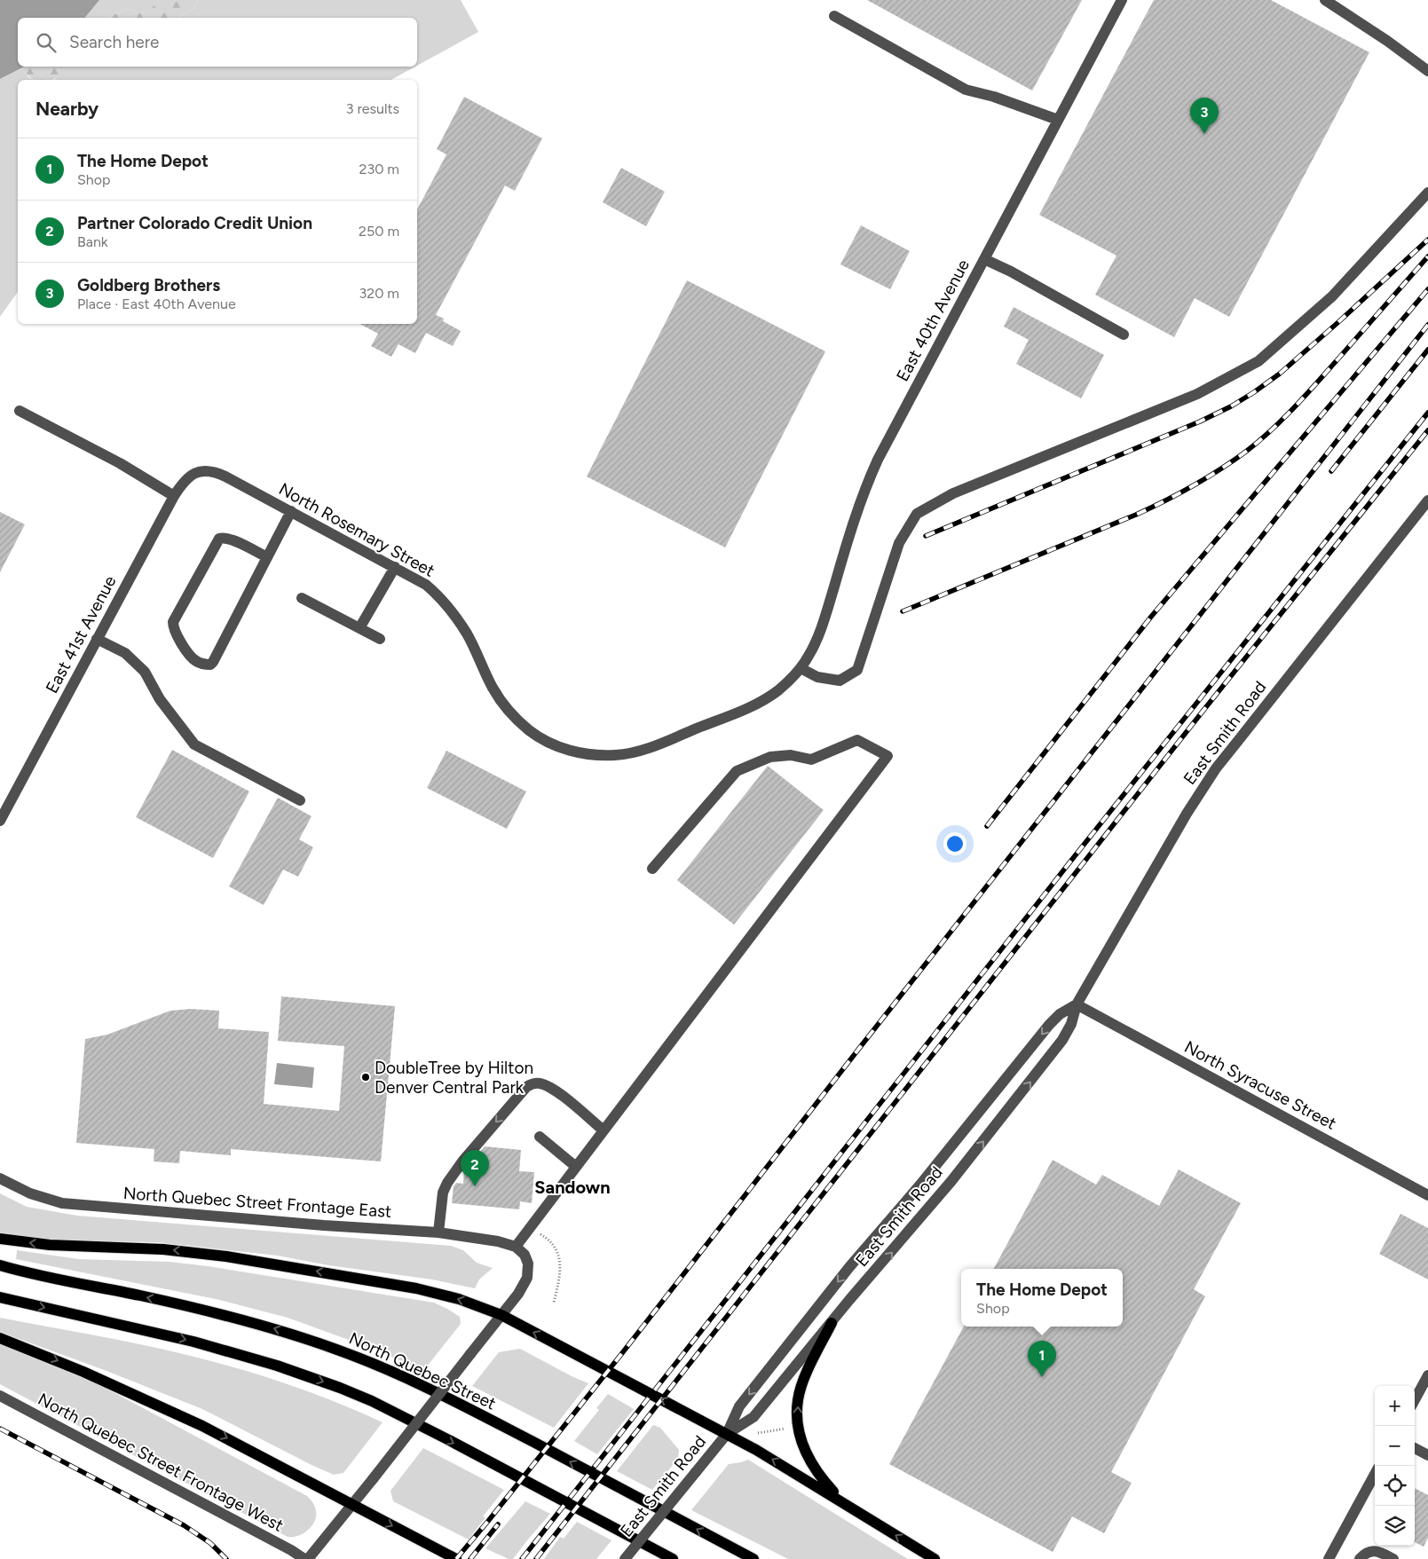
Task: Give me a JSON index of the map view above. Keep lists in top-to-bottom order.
{
  "streets": {
    "main road": ["North Quebec Street"],
    "street": [
      "East 40th Avenue",
      "North Rosemary Street",
      "East 41st Avenue",
      "East Smith Road",
      "North Syracuse Street",
      "North Quebec Street Frontage East",
      "North Quebec Street Frontage West"
    ]
  },
  "crossings": [
    ["East 40th Avenue", "North Rosemary Street"],
    ["North Rosemary Street", "East 41st Avenue"],
    ["East Smith Road", "North Syracuse Street"]
  ],
  "districts": ["Sandown"],
  "places": ["DoubleTree by Hilton Denver Central Park"],
  "page": {
    "search": "Search here",
    "heading": ["Nearby", "3 results"],
    "pins": ["3", "2", "1"],
    "list": [
      {
        "mark": "1",
        "name": "The Home Depot",
        "note": "Shop",
        "value": "230 m"
      },
      {
        "mark": "2",
        "name": "Partner Colorado Credit Union",
        "note": "Bank",
        "value": "250 m"
      },
      {
        "mark": "3",
        "name": "Goldberg Brothers",
        "note": "Place · East 40th Avenue",
        "value": "320 m"
      }
    ],
    "popup": ["The Home Depot", "Shop"],
    "map_buttons": ["+", "−"]
  }
}
